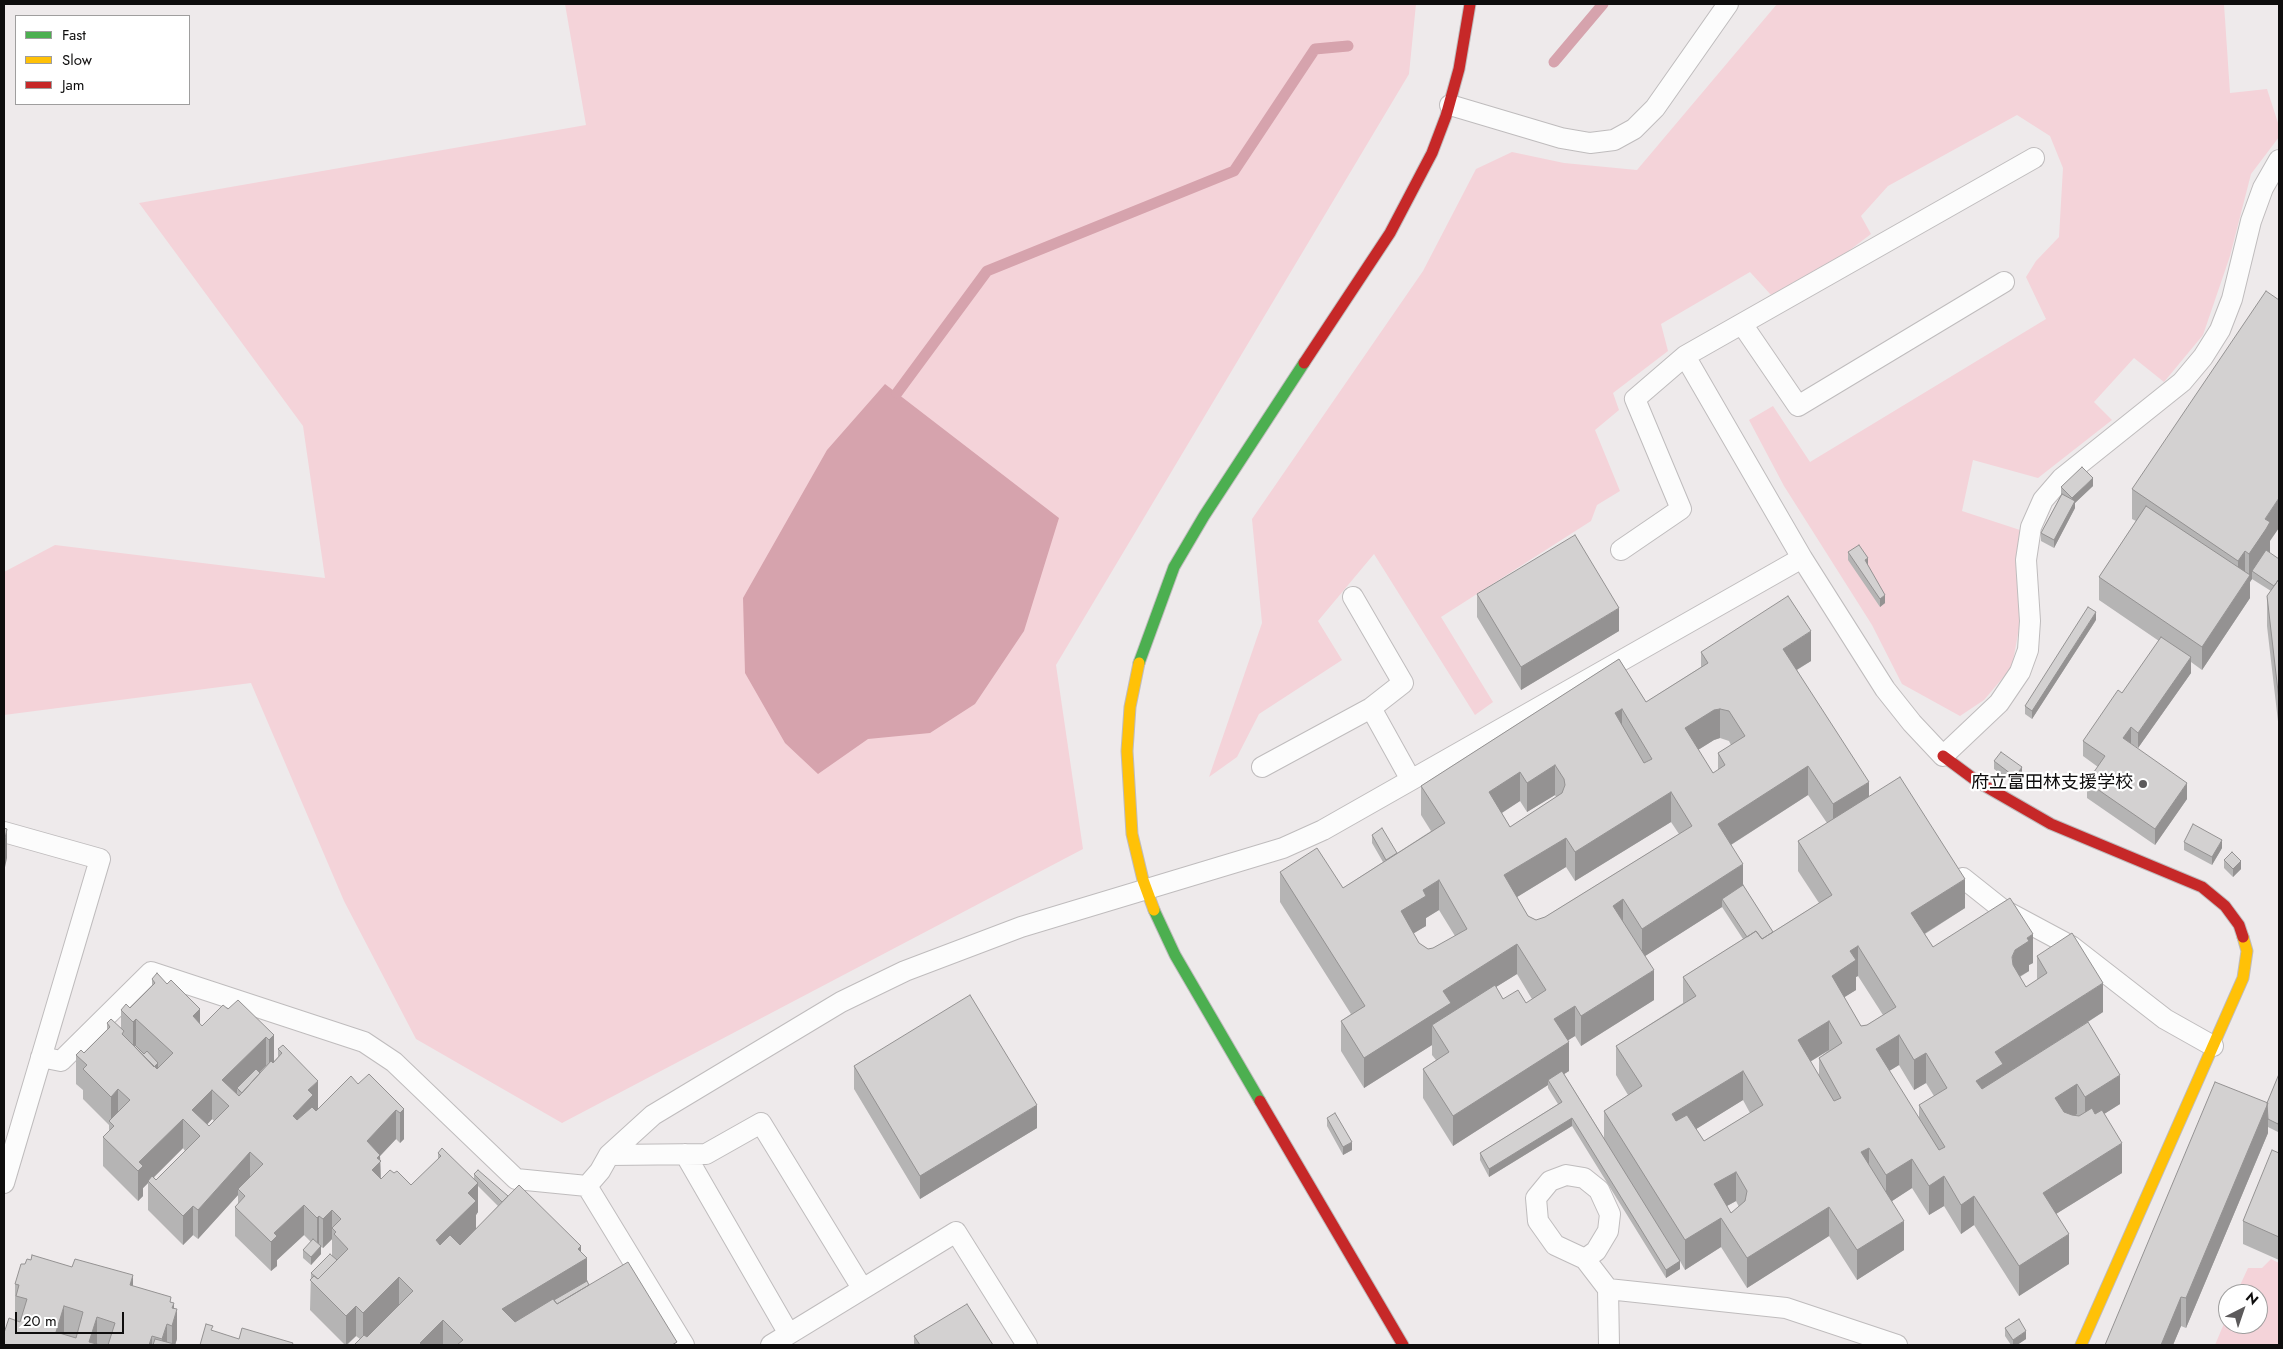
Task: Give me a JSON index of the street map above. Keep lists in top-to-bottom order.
{
  "places": ["府立富田林支援学校"],
  "legend": ["Fast", "Slow", "Jam"],
  "scale_bar": "20 m",
  "north": "top right"
}
